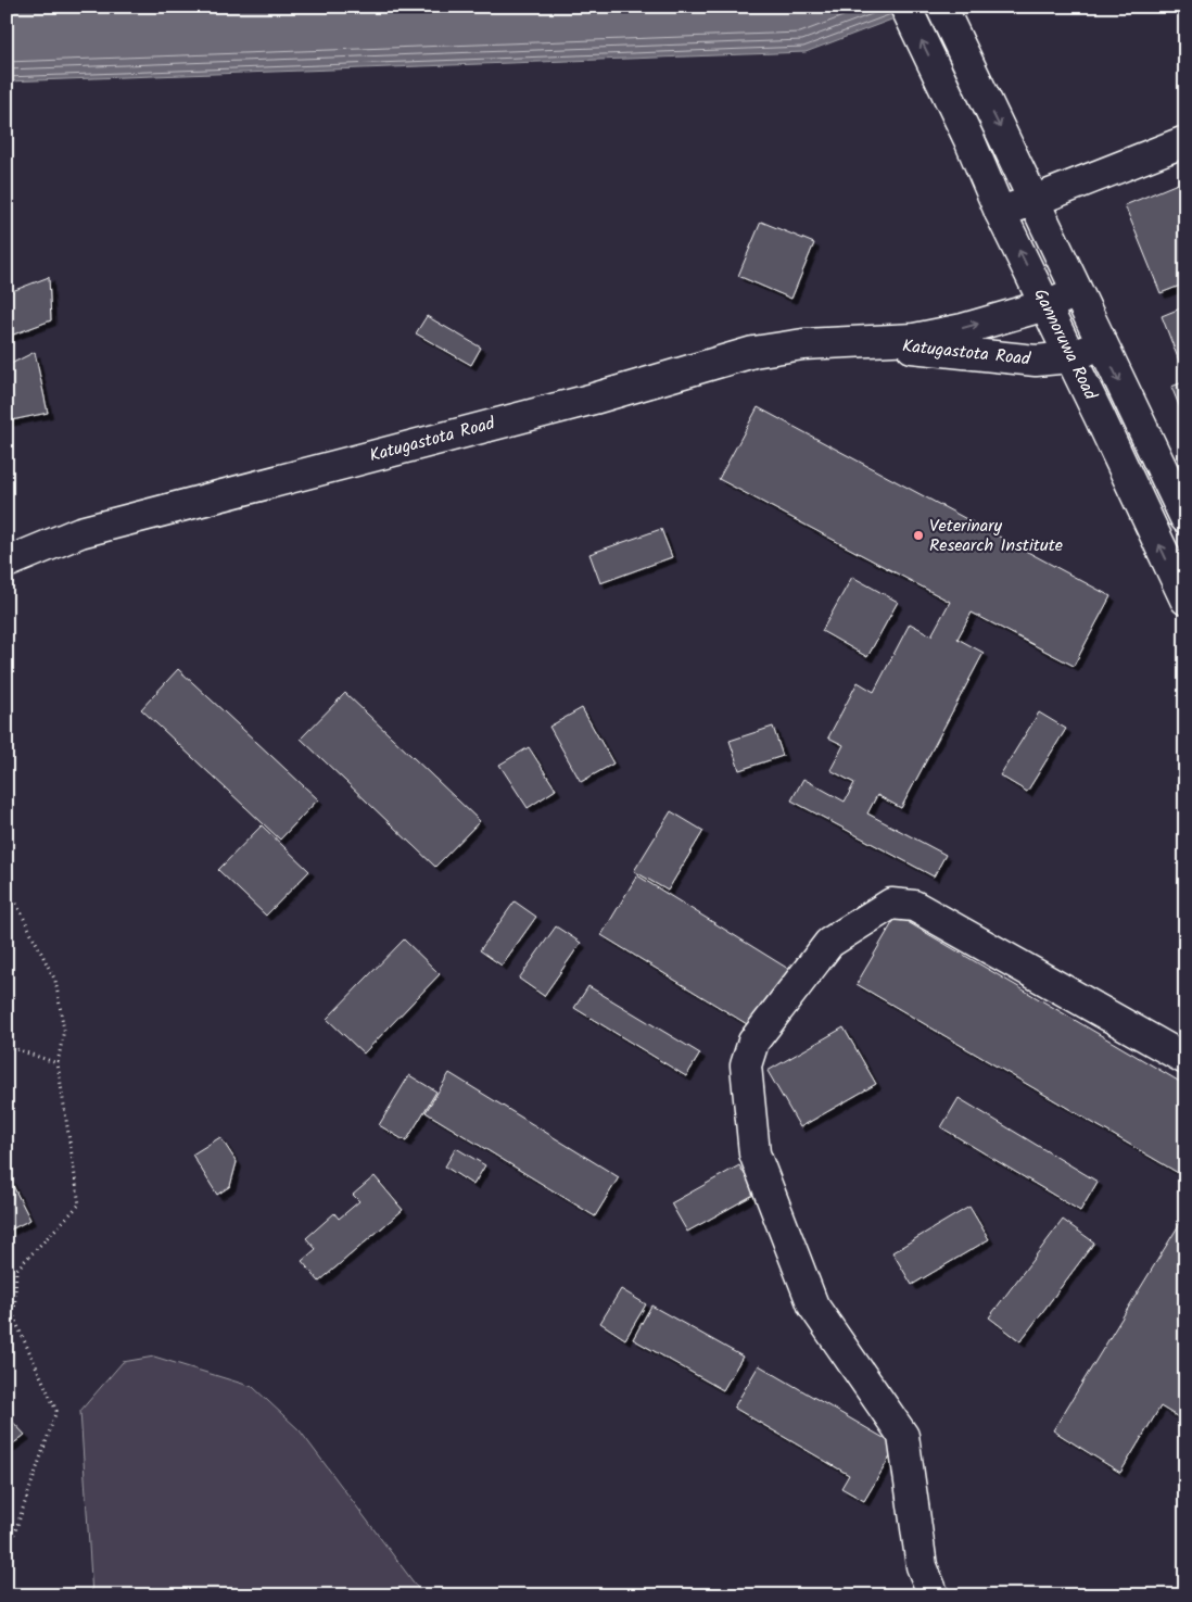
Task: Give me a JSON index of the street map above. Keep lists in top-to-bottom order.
{
  "streets": {
    "main road": ["Gannoruwa Road", "Katugastota Road"]
  },
  "crossings": [
    ["Gannoruwa Road", "Katugastota Road"]
  ],
  "places": ["Veterinary Research Institute"]
}
